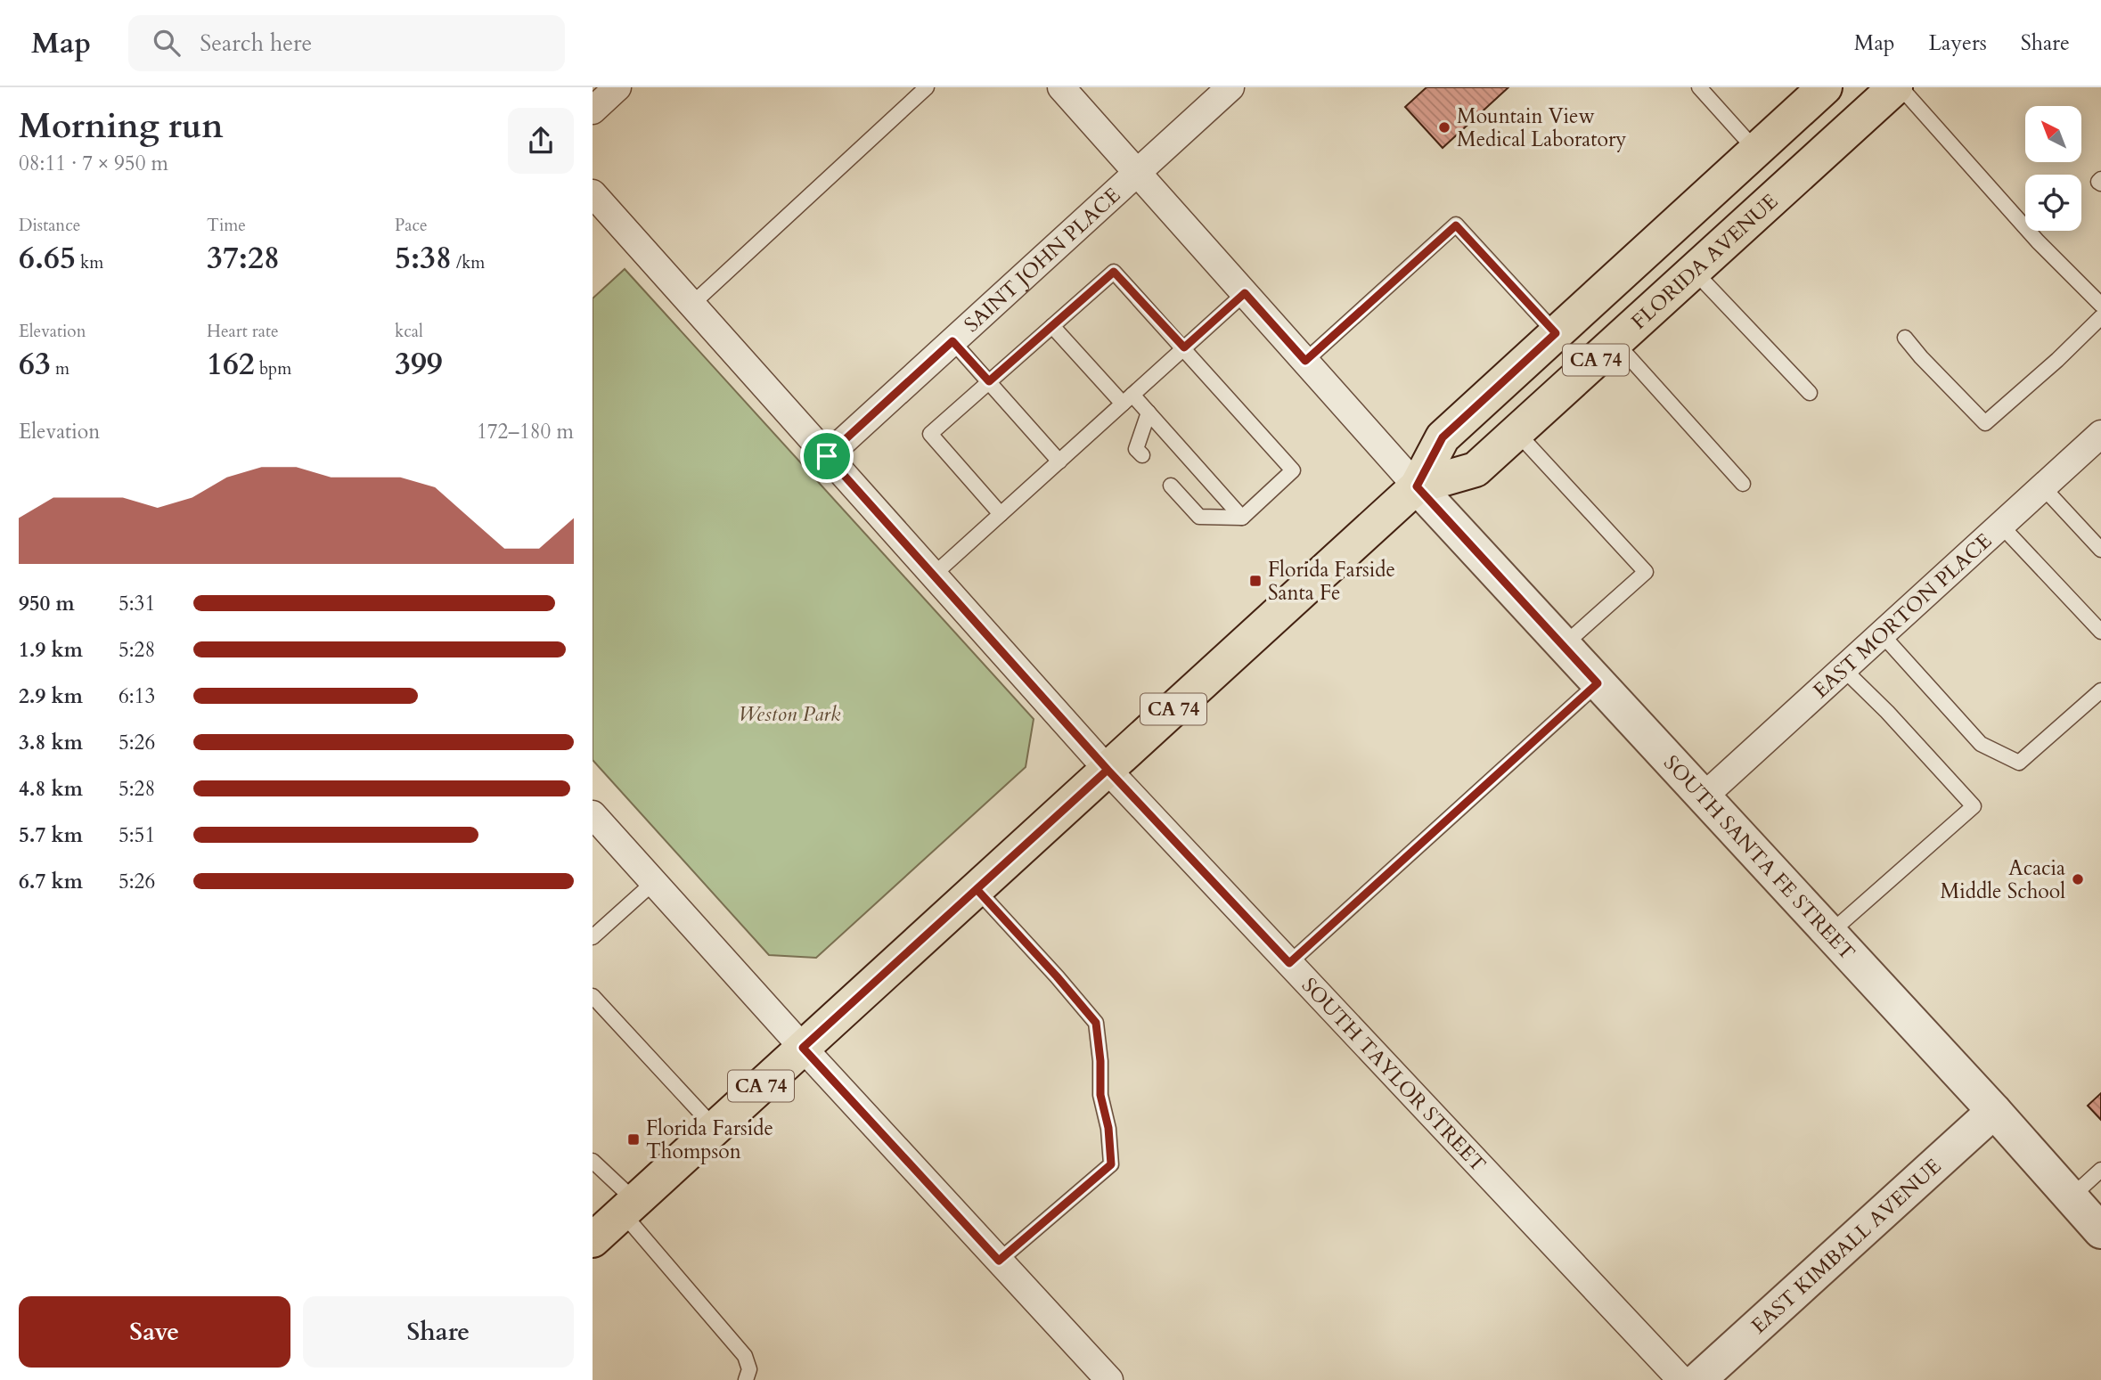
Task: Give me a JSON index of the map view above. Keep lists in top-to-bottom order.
{
  "streets": {
    "main road": ["FLORIDA AVENUE", "CA 74"],
    "street": [
      "SAINT JOHN PLACE",
      "EAST MORTON PLACE",
      "SOUTH SANTA FE STREET",
      "SOUTH TAYLOR STREET",
      "EAST KIMBALL AVENUE"
    ]
  },
  "crossings": [
    ["SAINT JOHN PLACE", "SOUTH TAYLOR STREET"],
    ["FLORIDA AVENUE", "SOUTH SANTA FE STREET"],
    ["FLORIDA AVENUE", "SOUTH TAYLOR STREET"],
    ["EAST MORTON PLACE", "SOUTH SANTA FE STREET"],
    ["SOUTH SANTA FE STREET", "EAST KIMBALL AVENUE"],
    ["SOUTH TAYLOR STREET", "EAST KIMBALL AVENUE"]
  ],
  "parks": ["Weston Park"],
  "places": {
    "other": ["Mountain View Medical Laboratory", "Acacia Middle School"],
    "transit": ["Florida Farside Santa Fe", "Florida Farside Thompson"]
  },
  "north": "top left",
  "page": {
    "header": "Map",
    "search": "Search here",
    "nav": ["Map", "Layers", "Share"],
    "heading": ["Morning run", "08:11 · 7 × 950 m"],
    "stats": [
      ["Distance", "6.65 km"],
      ["Time", "37:28"],
      ["Pace", "5:38 /km"],
      ["Elevation", "63 m"],
      ["Heart rate", "162 bpm"],
      ["kcal", "399"]
    ],
    "chart": ["Elevation", "172–180 m"],
    "list": [
      {
        "name": "950 m",
        "note": "5:31"
      },
      {
        "name": "1.9 km",
        "note": "5:28"
      },
      {
        "name": "2.9 km",
        "note": "6:13"
      },
      {
        "name": "3.8 km",
        "note": "5:26"
      },
      {
        "name": "4.8 km",
        "note": "5:28"
      },
      {
        "name": "5.7 km",
        "note": "5:51"
      },
      {
        "name": "6.7 km",
        "note": "5:26"
      }
    ],
    "buttons": ["Save", "Share"]
  }
}
